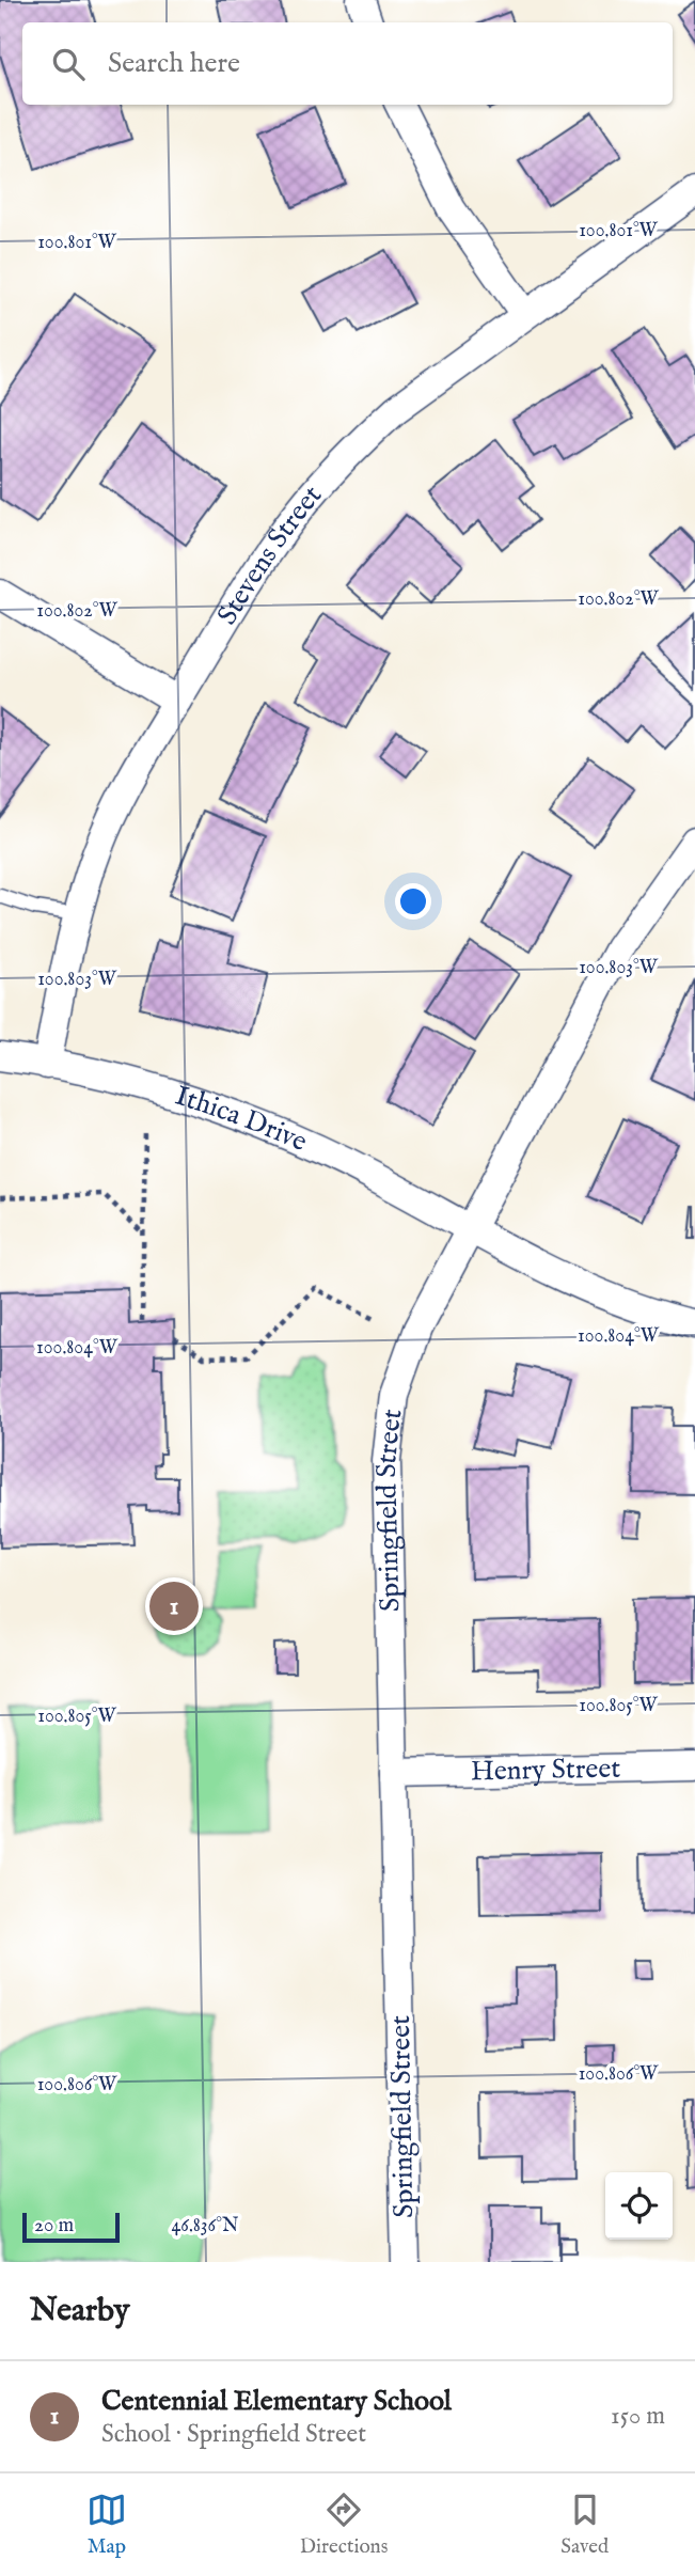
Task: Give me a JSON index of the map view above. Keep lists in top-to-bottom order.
{
  "streets": {
    "street": [
      "Stevens Street",
      "Ithica Drive",
      "Springfield Street",
      "Henry Street"
    ]
  },
  "crossings": [
    ["Stevens Street", "Ithica Drive"],
    ["Ithica Drive", "Springfield Street"],
    ["Springfield Street", "Henry Street"]
  ],
  "scale_bar": "20 m",
  "page": {
    "search": "Search here",
    "pins": "1",
    "scale": "20 m",
    "heading": "Nearby",
    "list": [
      {
        "mark": "1",
        "name": "Centennial Elementary School",
        "note": "School · Springfield Street",
        "value": "150 m"
      }
    ],
    "nav": ["Map", "Directions", "Saved"]
  },
  "coordinates": [
    "100.801°W",
    "100.802°W",
    "100.803°W",
    "100.804°W",
    "100.805°W",
    "100.806°W",
    "46.836°N"
  ]
}
